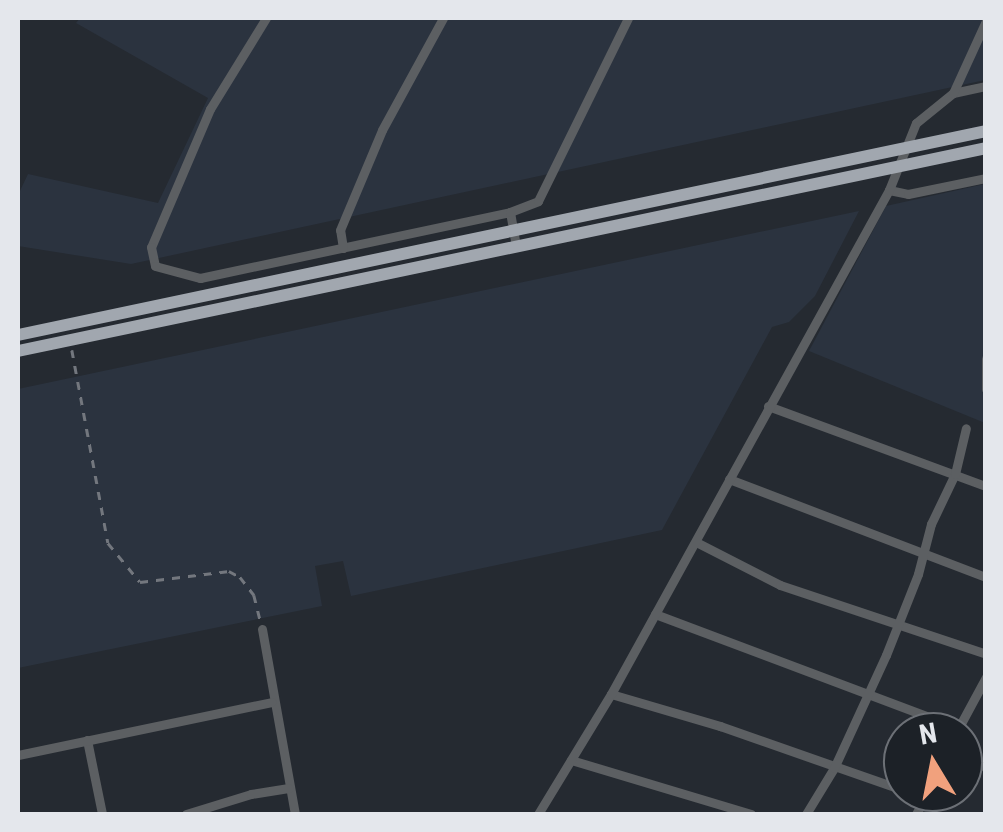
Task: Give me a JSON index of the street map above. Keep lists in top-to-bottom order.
{
  "north": "top"
}
